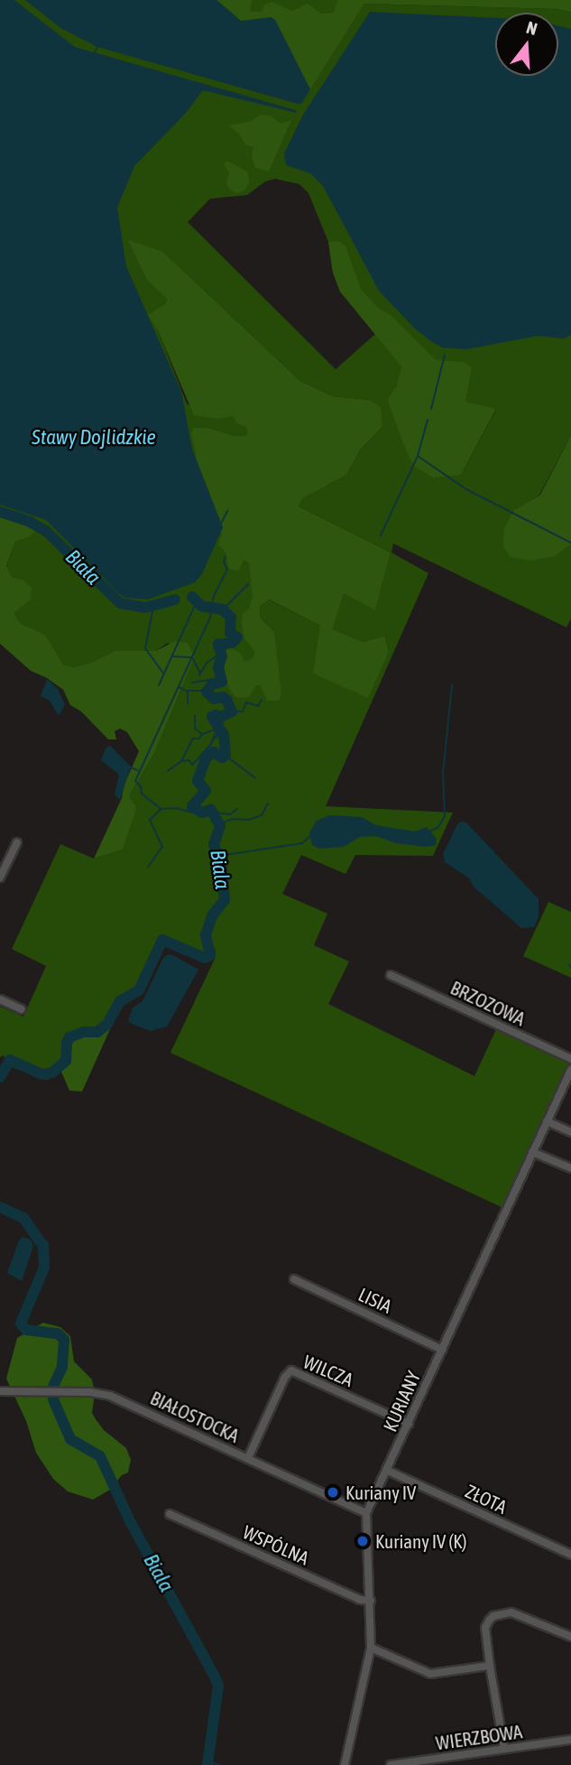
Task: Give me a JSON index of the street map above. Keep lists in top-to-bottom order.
{
  "streets": {
    "street": [
      "BRZOZOWA",
      "LISIA",
      "WILCZA",
      "KURIANY",
      "BIAŁOSTOCKA",
      "ZŁOTA",
      "WSPÓLNA",
      "WIERZBOWA"
    ]
  },
  "crossings": [
    ["LISIA", "KURIANY"],
    ["WILCZA", "KURIANY"],
    ["WILCZA", "BIAŁOSTOCKA"],
    ["KURIANY", "BIAŁOSTOCKA"],
    ["KURIANY", "ZŁOTA"],
    ["KURIANY", "WSPÓLNA"]
  ],
  "water": ["Stawy Dojlidzkie", "Biała", "Biala"],
  "places": ["Kuriany IV", "Kuriany IV (K)"],
  "north": "top"
}
